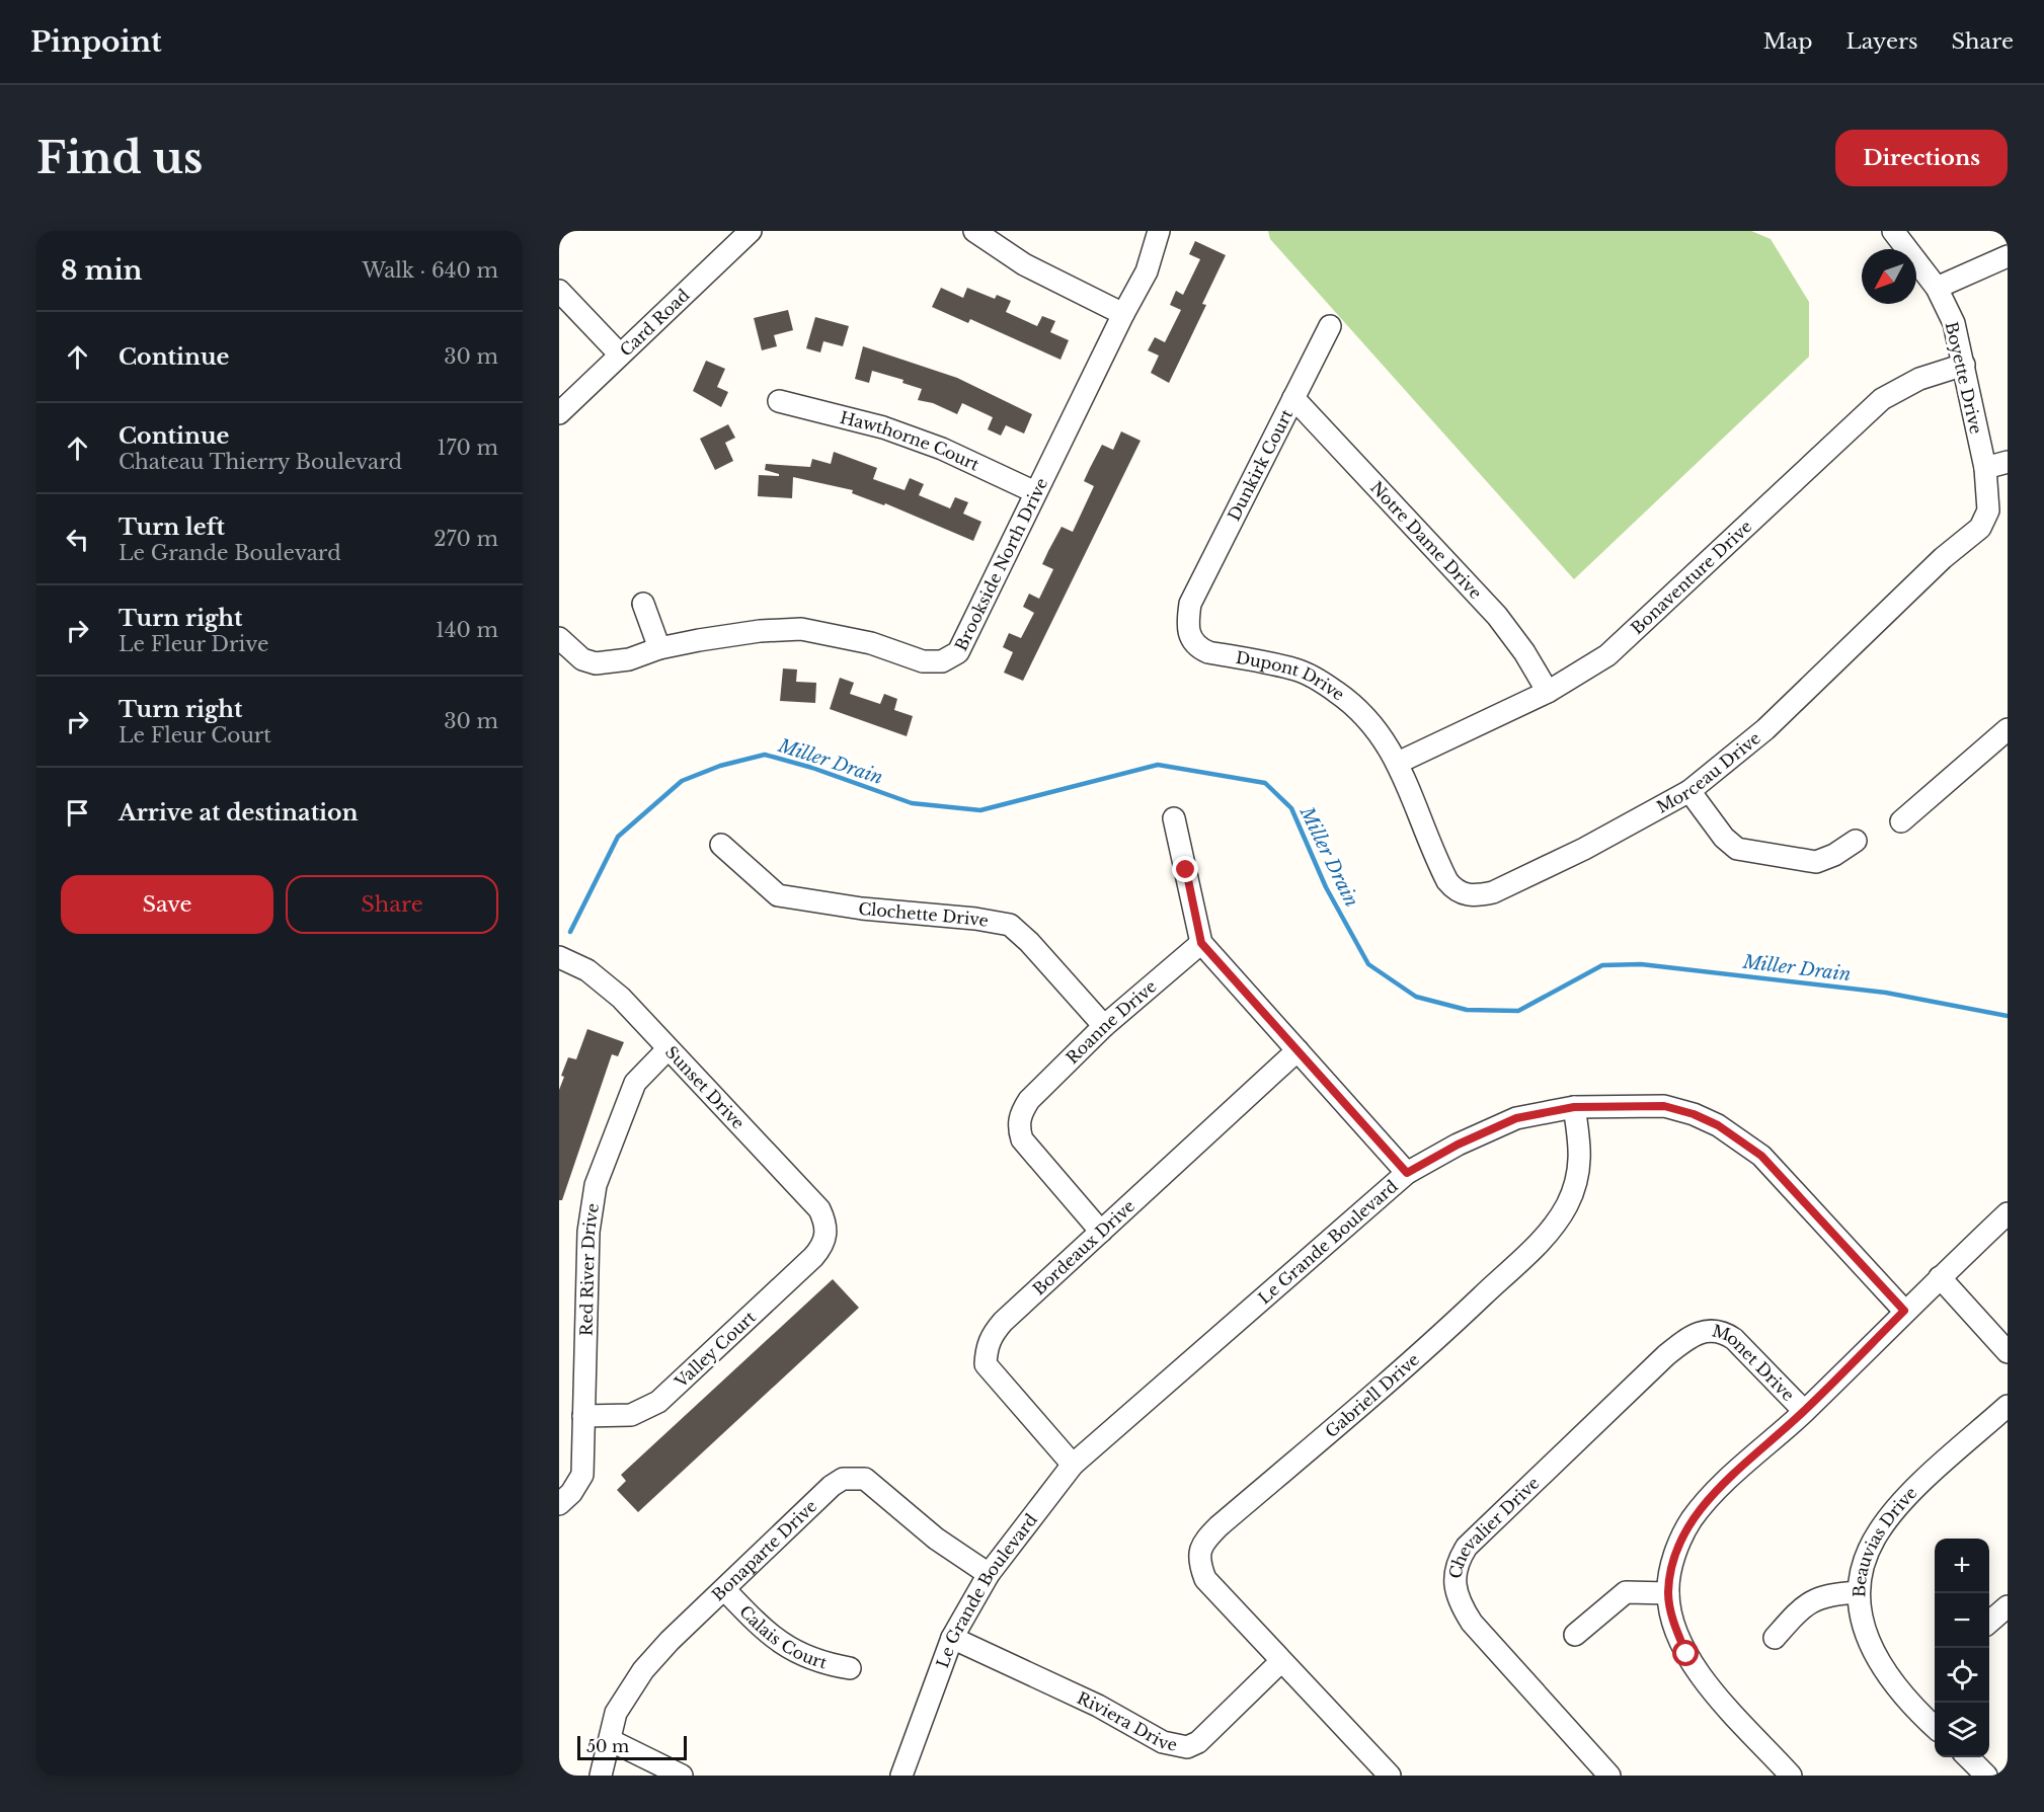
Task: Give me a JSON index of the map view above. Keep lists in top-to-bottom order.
{
  "streets": {
    "street": [
      "Card Road",
      "Boyette Drive",
      "Hawthorne Court",
      "Dunkirk Court",
      "Notre Dame Drive",
      "Brookside North Drive",
      "Bonaventure Drive",
      "Dupont Drive",
      "Morceau Drive",
      "Clochette Drive",
      "Roanne Drive",
      "Sunset Drive",
      "Le Grande Boulevard",
      "Bordeaux Drive",
      "Red River Drive",
      "Valley Court",
      "Monet Drive",
      "Gabriell Drive",
      "Chevalier Drive",
      "Beauvias Drive",
      "Bonaparte Drive",
      "Calais Court",
      "Riviera Drive"
    ]
  },
  "crossings": [
    ["Boyette Drive", "Bonaventure Drive"],
    ["Boyette Drive", "Morceau Drive"],
    ["Hawthorne Court", "Brookside North Drive"],
    ["Dunkirk Court", "Notre Dame Drive"],
    ["Dunkirk Court", "Dupont Drive"],
    ["Notre Dame Drive", "Bonaventure Drive"],
    ["Bonaventure Drive", "Dupont Drive"],
    ["Bonaventure Drive", "Morceau Drive"],
    ["Dupont Drive", "Morceau Drive"],
    ["Clochette Drive", "Roanne Drive"],
    ["Roanne Drive", "Bordeaux Drive"],
    ["Sunset Drive", "Red River Drive"],
    ["Sunset Drive", "Valley Court"],
    ["Le Grande Boulevard", "Bordeaux Drive"],
    ["Le Grande Boulevard", "Gabriell Drive"],
    ["Le Grande Boulevard", "Bonaparte Drive"],
    ["Le Grande Boulevard", "Riviera Drive"],
    ["Red River Drive", "Valley Court"],
    ["Monet Drive", "Chevalier Drive"],
    ["Gabriell Drive", "Riviera Drive"],
    ["Bonaparte Drive", "Calais Court"]
  ],
  "water": ["Miller Drain"],
  "scale_bar": "50 m",
  "north": "bottom left",
  "page": {
    "header": "Pinpoint",
    "nav": ["Map", "Layers", "Share"],
    "buttons": [
      "Directions",
      ["Save", "Share"]
    ],
    "title": "Find us",
    "heading": ["8 min", "Walk · 640 m"],
    "list": [
      ["Continue", "30 m"],
      ["Continue", "Chateau Thierry Boulevard", "170 m"],
      ["Turn left", "Le Grande Boulevard", "270 m"],
      ["Turn right", "Le Fleur Drive", "140 m"],
      ["Turn right", "Le Fleur Court", "30 m"],
      "Arrive at destination"
    ],
    "map_buttons": ["+", "−"],
    "scale": "50 m"
  }
}
